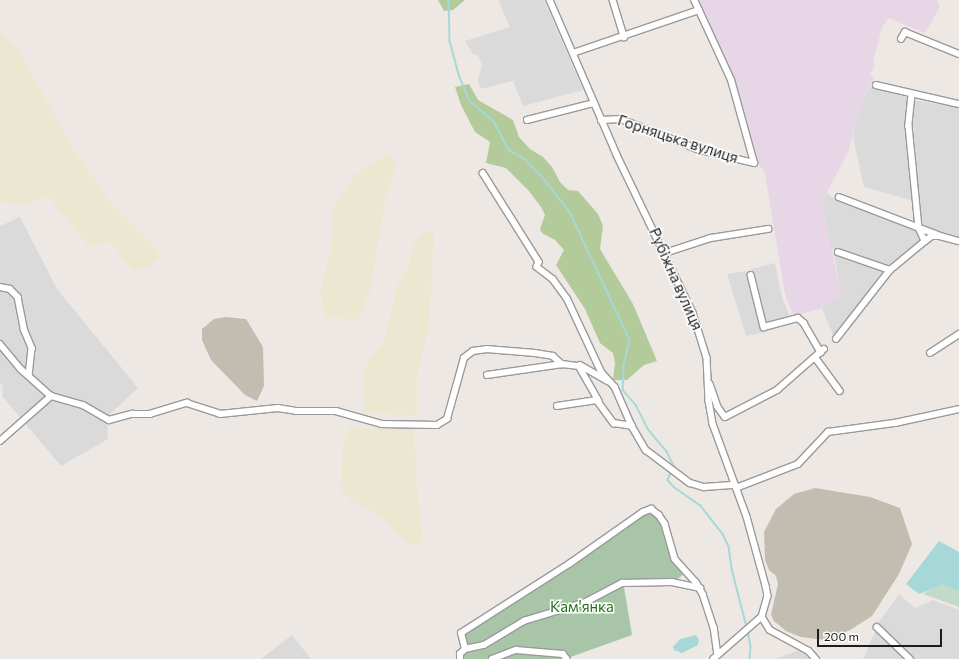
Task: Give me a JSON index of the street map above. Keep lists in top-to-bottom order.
{
  "streets": {
    "street": ["Горняцька вулиця", "Рубіжна вулиця"]
  },
  "crossings": [
    ["Горняцька вулиця", "Рубіжна вулиця"]
  ],
  "parks": ["Кам'янка"],
  "scale_bar": "200 m"
}
